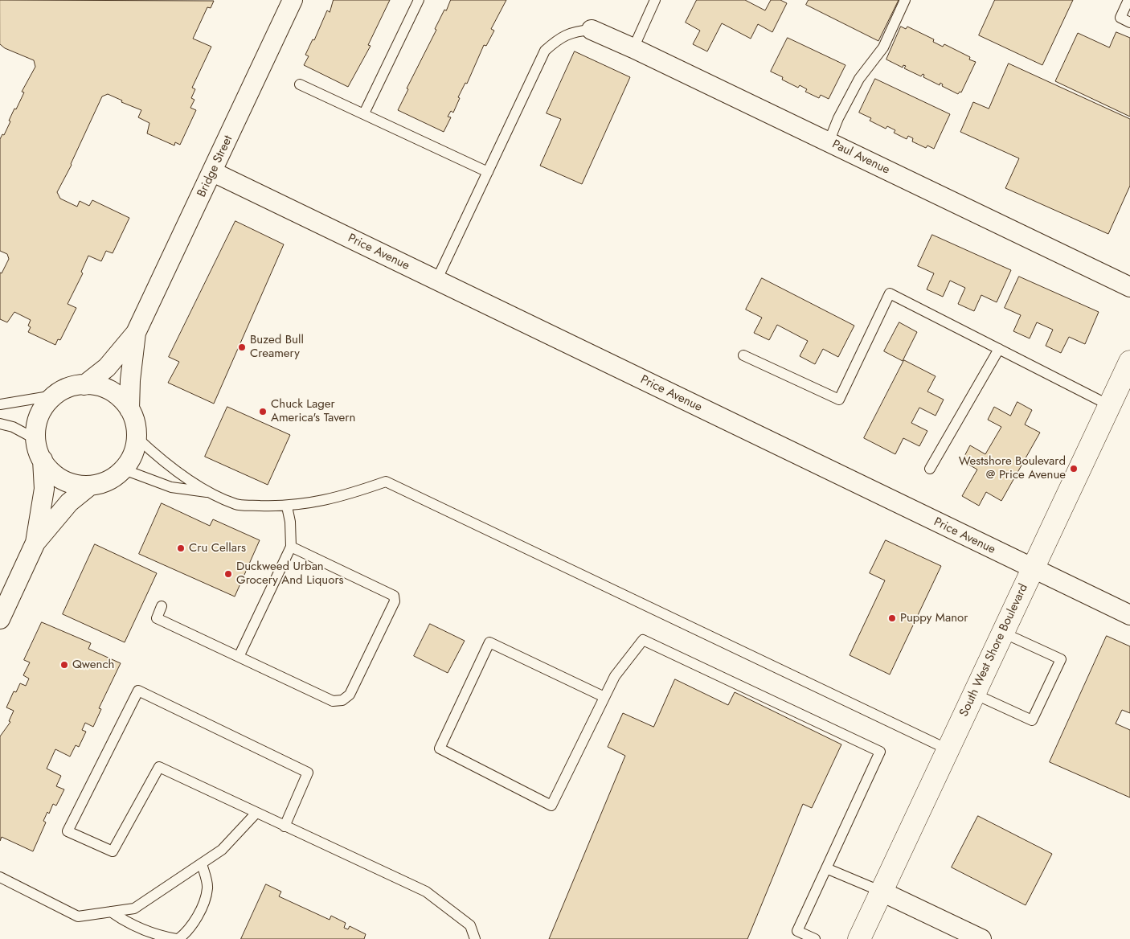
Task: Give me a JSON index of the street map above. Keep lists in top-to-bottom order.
{
  "streets": {
    "street": [
      "Paul Avenue",
      "Bridge Street",
      "Price Avenue",
      "South West Shore Boulevard"
    ]
  },
  "crossings": [
    ["Bridge Street", "Price Avenue"],
    ["Price Avenue", "South West Shore Boulevard"]
  ],
  "places": [
    "Buzed Bull Creamery",
    "Chuck Lager America's Tavern",
    "Westshore Boulevard @ Price Avenue",
    "Cru Cellars",
    "Duckweed Urban Grocery And Liquors",
    "Puppy Manor",
    "Qwench"
  ]
}
